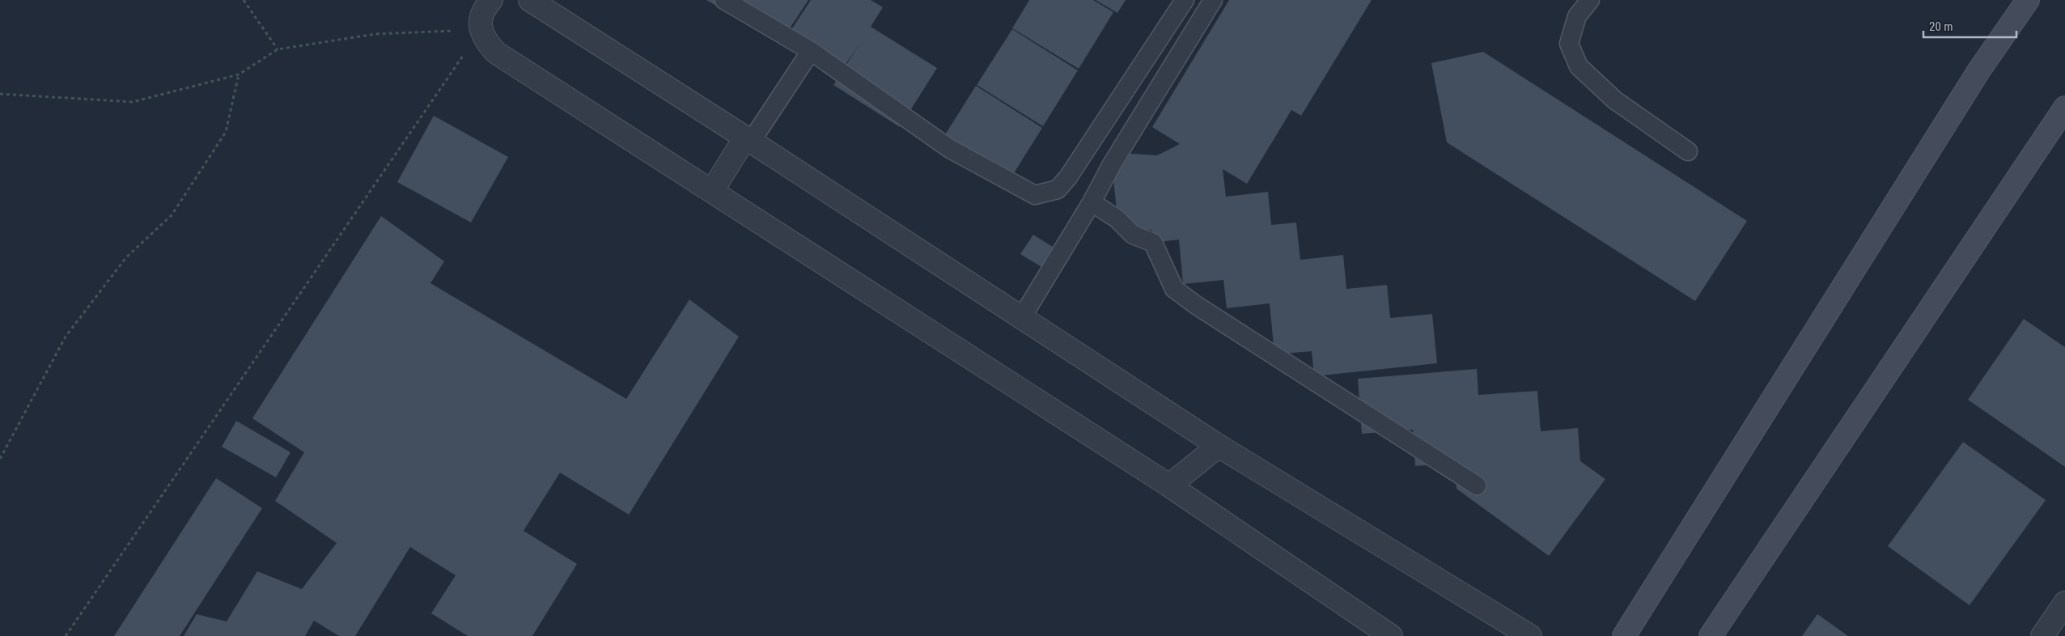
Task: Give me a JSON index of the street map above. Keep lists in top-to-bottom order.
{
  "scale_bar": "20 m"
}
